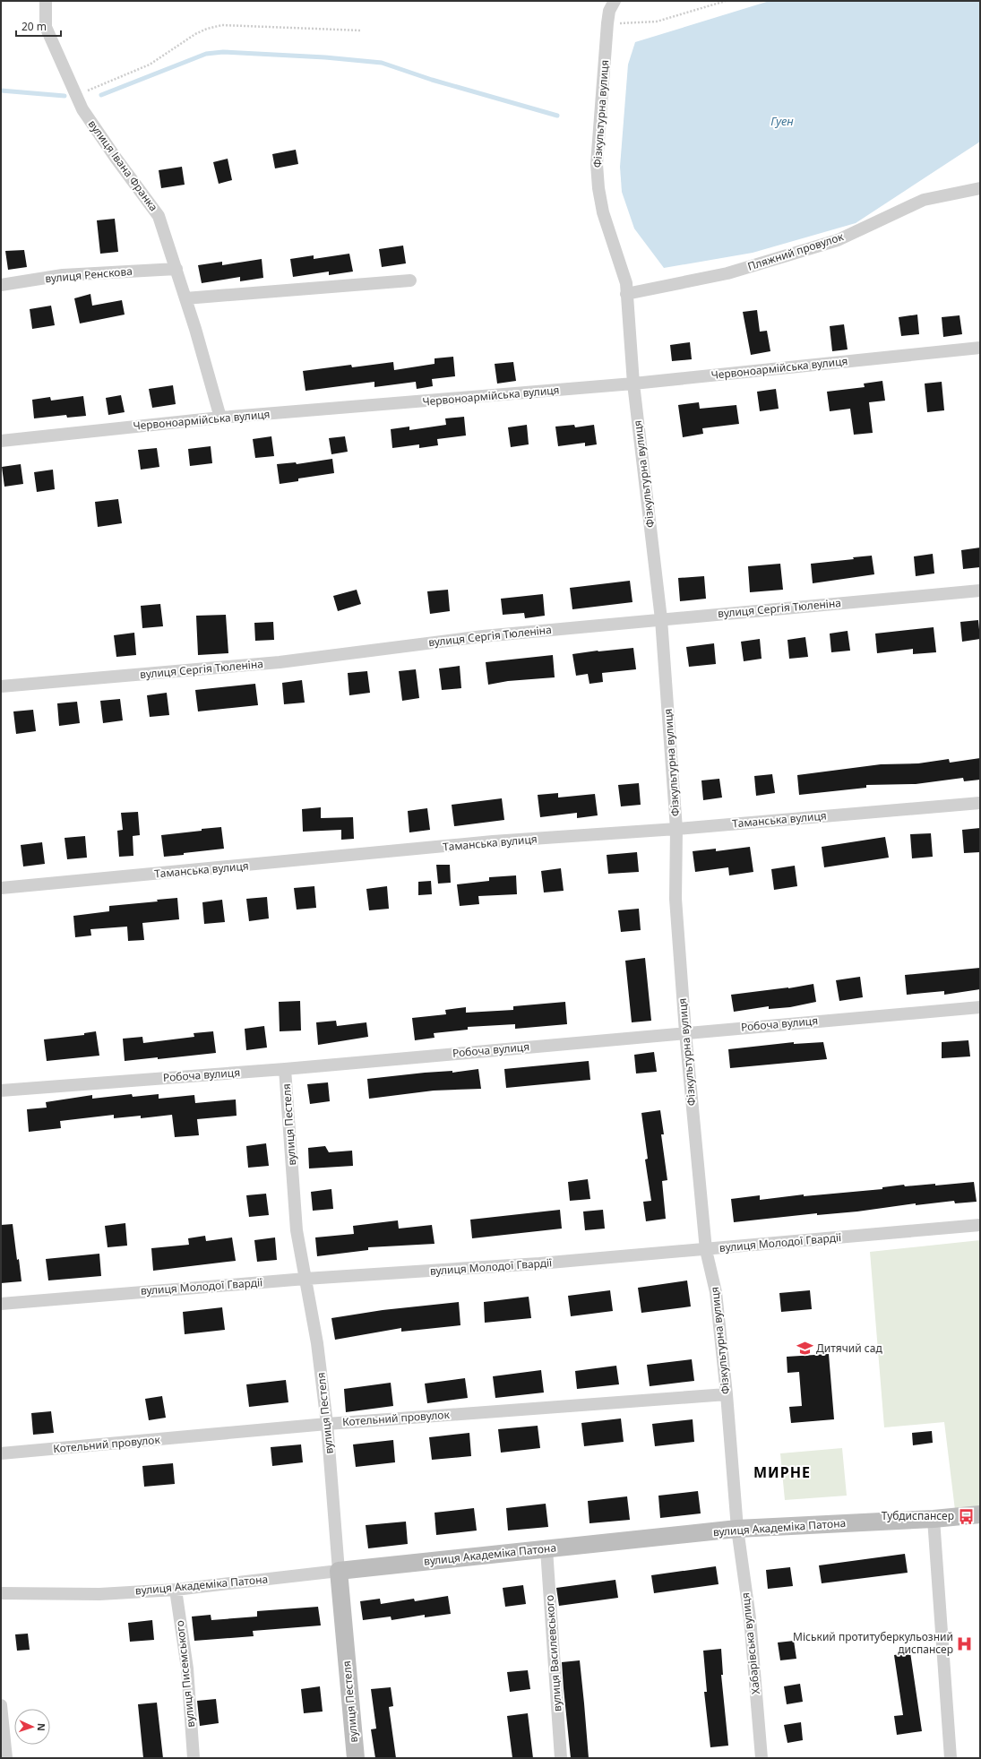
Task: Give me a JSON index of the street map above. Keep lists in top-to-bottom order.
{
  "streets": {
    "street": [
      "Фізкультурна вулиця",
      "вулиця Івана Франка",
      "Пляжний провулок",
      "вулиця Ренскова",
      "Червоноармійська вулиця",
      "вулиця Сергія Тюленіна",
      "Таманська вулиця",
      "Робоча вулиця",
      "вулиця Пестеля",
      "вулиця Молодої Гвардії",
      "Котельний провулок",
      "вулиця Академіка Патона",
      "Хабарівська вулиця",
      "вулиця Василевського",
      "вулиця Писемського"
    ]
  },
  "crossings": [
    ["Фізкультурна вулиця", "Пляжний провулок"],
    ["Фізкультурна вулиця", "Червоноармійська вулиця"],
    ["Фізкультурна вулиця", "вулиця Сергія Тюленіна"],
    ["Фізкультурна вулиця", "Таманська вулиця"],
    ["Фізкультурна вулиця", "Робоча вулиця"],
    ["Фізкультурна вулиця", "вулиця Молодої Гвардії"],
    ["Фізкультурна вулиця", "Котельний провулок"],
    ["Фізкультурна вулиця", "вулиця Академіка Патона"],
    ["Фізкультурна вулиця", "Хабарівська вулиця"],
    ["вулиця Івана Франка", "вулиця Ренскова"],
    ["вулиця Івана Франка", "Червоноармійська вулиця"],
    ["Робоча вулиця", "вулиця Пестеля"],
    ["вулиця Пестеля", "вулиця Молодої Гвардії"],
    ["вулиця Пестеля", "Котельний провулок"],
    ["вулиця Пестеля", "вулиця Академіка Патона"],
    ["вулиця Академіка Патона", "Хабарівська вулиця"],
    ["вулиця Академіка Патона", "вулиця Василевського"],
    ["вулиця Академіка Патона", "вулиця Писемського"]
  ],
  "districts": ["МИРНЕ"],
  "water": ["Гуен"],
  "places": {
    "school or university": ["Дитячий сад"],
    "bus stop": ["Тубдиспансер"],
    "hospital": ["Міський протитуберкульозний диспансер"]
  },
  "scale_bar": "20 m",
  "north": "right"
}
